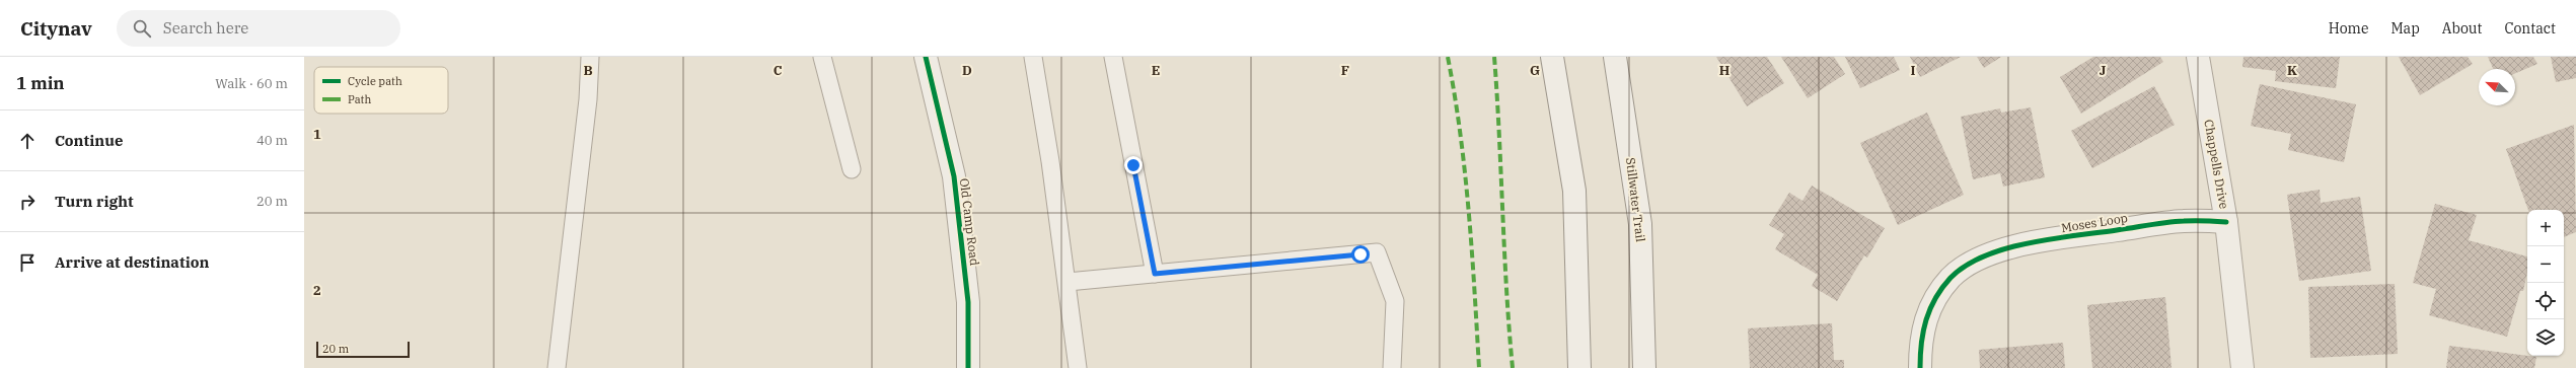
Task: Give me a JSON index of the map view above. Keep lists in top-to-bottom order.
{
  "streets": {
    "street": [
      "Chappells Drive",
      "Stillwater Trail",
      "Old Camp Road",
      "Moses Loop"
    ]
  },
  "crossings": [
    ["Chappells Drive", "Moses Loop"]
  ],
  "legend": ["Cycle path", "Path"],
  "scale_bar": "20 m",
  "north": "top left",
  "page": {
    "header": "Citynav",
    "search": "Search here",
    "nav": [
      "Home",
      "Map",
      "About",
      "Contact"
    ],
    "heading": ["1 min", "Walk · 60 m"],
    "list": [
      ["Continue", "40 m"],
      ["Turn right", "20 m"],
      "Arrive at destination"
    ],
    "map_buttons": ["+", "−"],
    "scale": "20 m"
  },
  "grid": {
    "columns": [
      "B",
      "C",
      "D",
      "E",
      "F",
      "G",
      "H",
      "I",
      "J",
      "K"
    ],
    "rows": ["1", "2"]
  }
}
